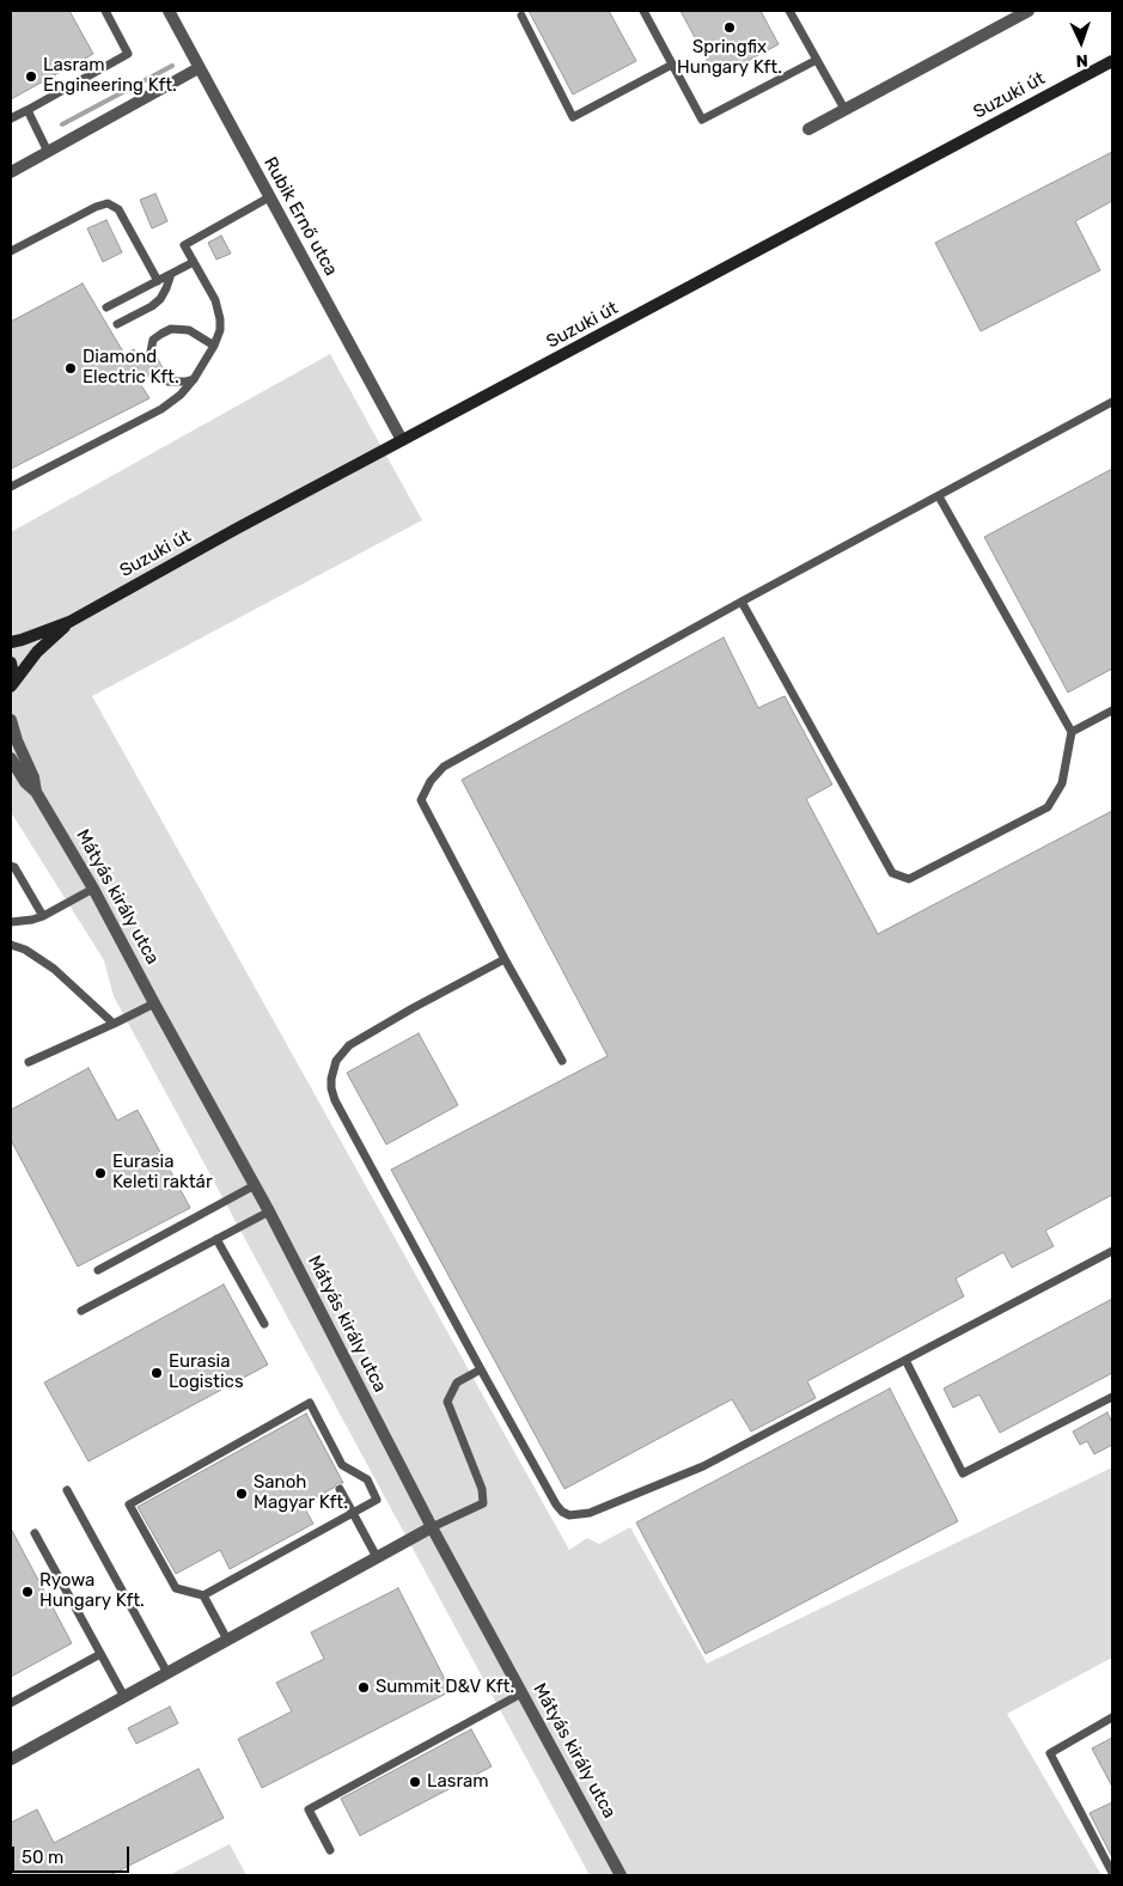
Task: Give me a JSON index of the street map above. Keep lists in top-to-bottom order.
{
  "streets": {
    "main road": ["Suzuki út"],
    "street": ["Rubik Ernő utca", "Mátyás király utca"]
  },
  "crossings": [
    ["Suzuki út", "Rubik Ernő utca"]
  ],
  "places": [
    "Springfix Hungary Kft.",
    "Lasram Engineering Kft.",
    "Diamond Electric Kft.",
    "Eurasia Keleti raktár",
    "Eurasia Logistics",
    "Sanoh Magyar Kft.",
    "Ryowa Hungary Kft.",
    "Summit D&V Kft.",
    "Lasram"
  ],
  "scale_bar": "50 m",
  "north": "bottom"
}
